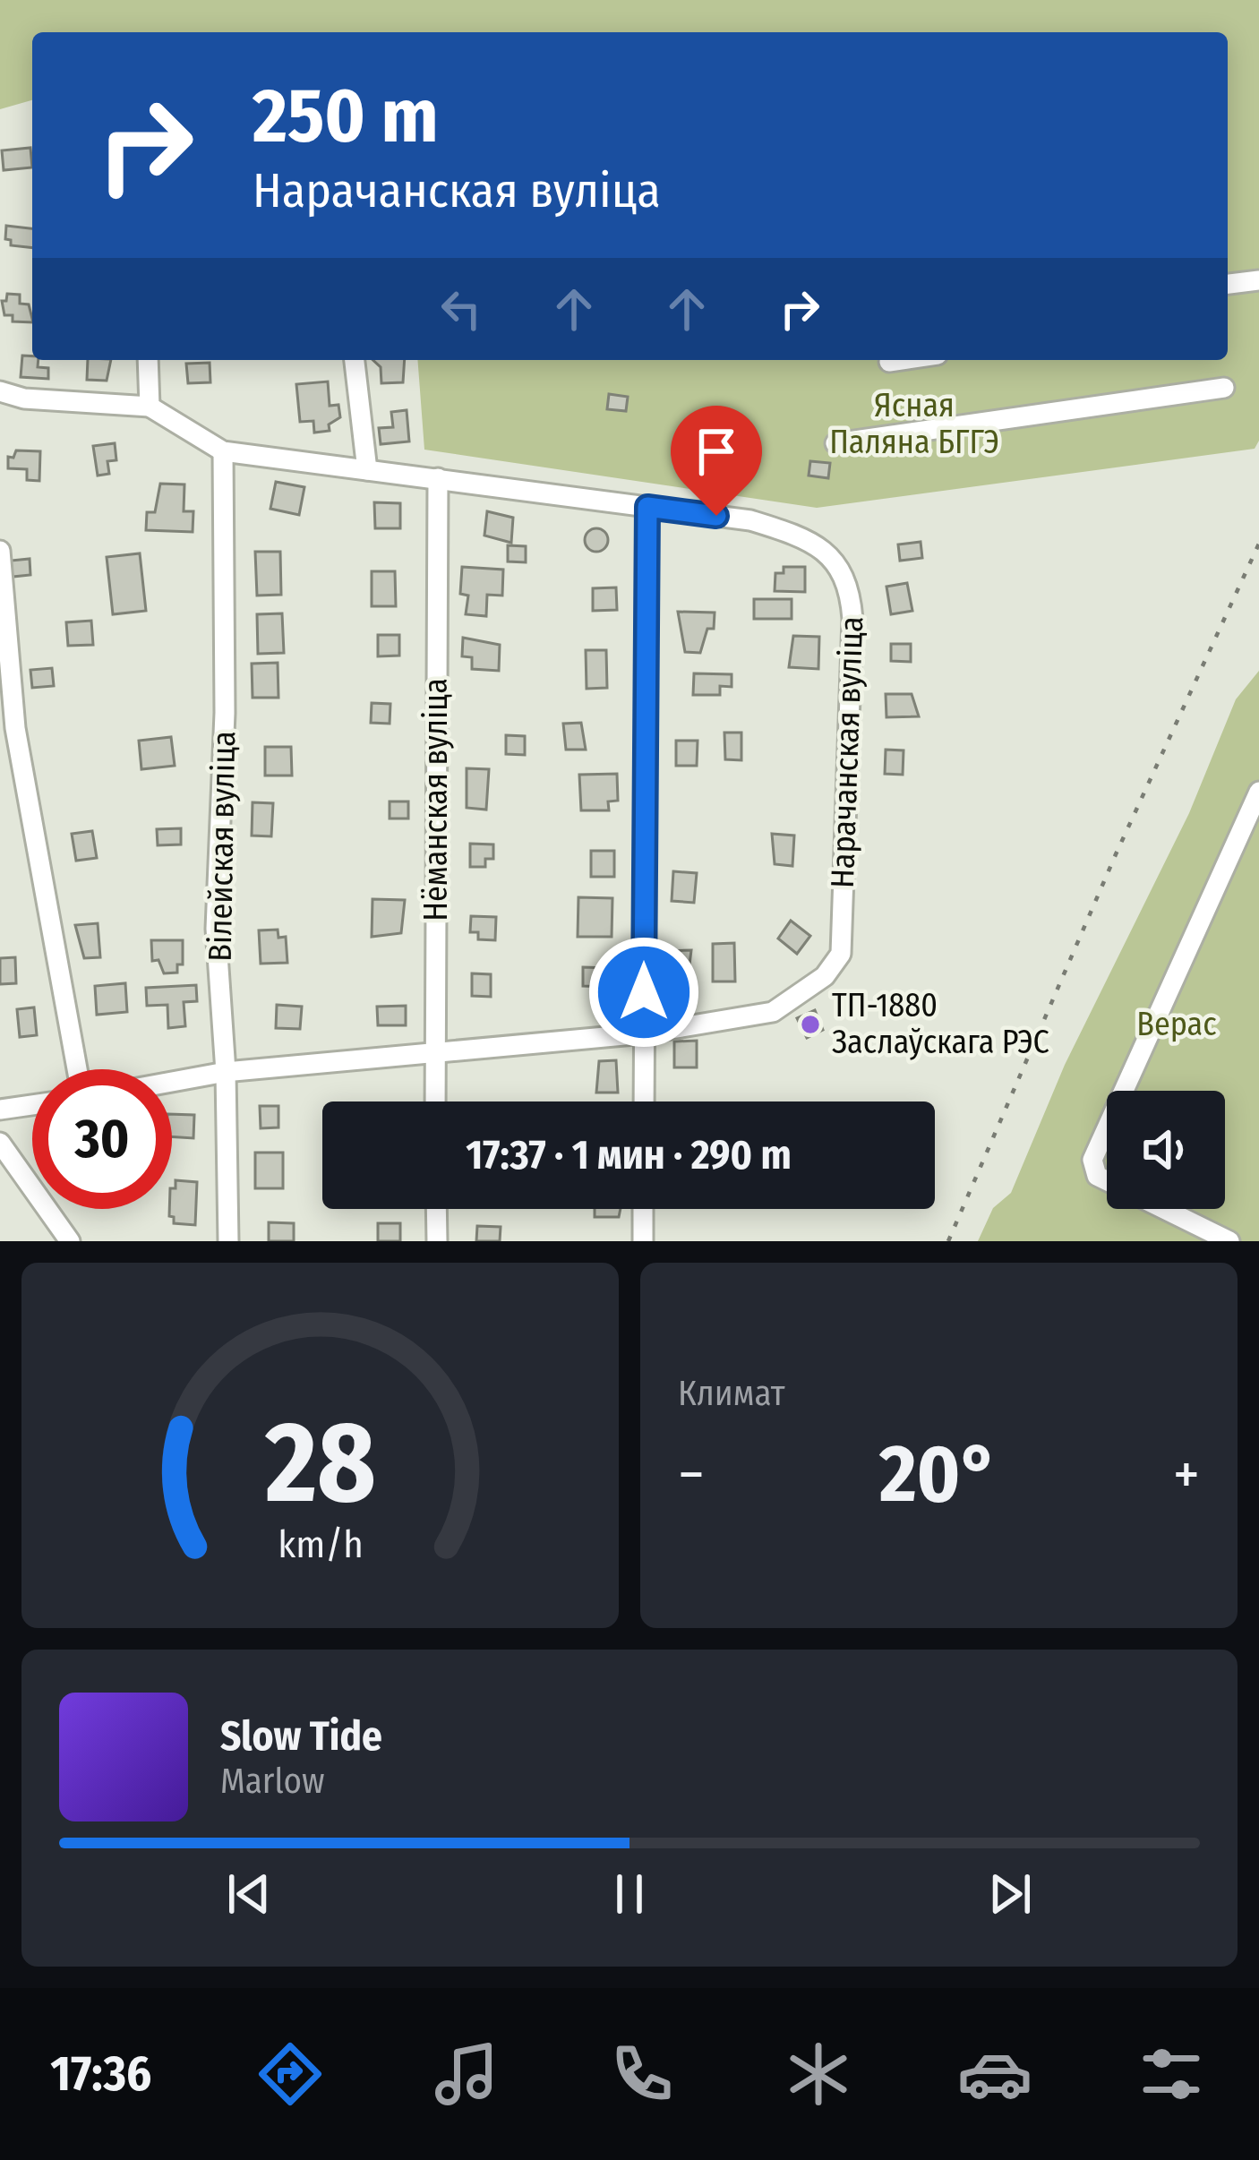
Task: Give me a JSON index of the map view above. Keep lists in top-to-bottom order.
{
  "streets": {
    "street": ["Нарачанская вуліца", "Нёманская вуліца", "Вілейская вуліца"]
  },
  "crossings": [
    ["Нарачанская вуліца", "Нёманская вуліца"],
    ["Нарачанская вуліца", "Вілейская вуліца"]
  ],
  "parks": ["Ясная Паляна БГГЭ", "Верас"],
  "places": ["ТП-1880 Заслаўскага РЭС"],
  "page": {
    "turn": ["250 m", "Нарачанская вуліца"],
    "limit": "30",
    "trip": "17:37 · 1 мин · 290 m",
    "tile": "Климат",
    "heat": ["−", "20°", "+"],
    "song": ["Slow Tide", "Marlow"],
    "tabs": "17:36",
    "gauge": ["28", "km/h"]
  }
}
